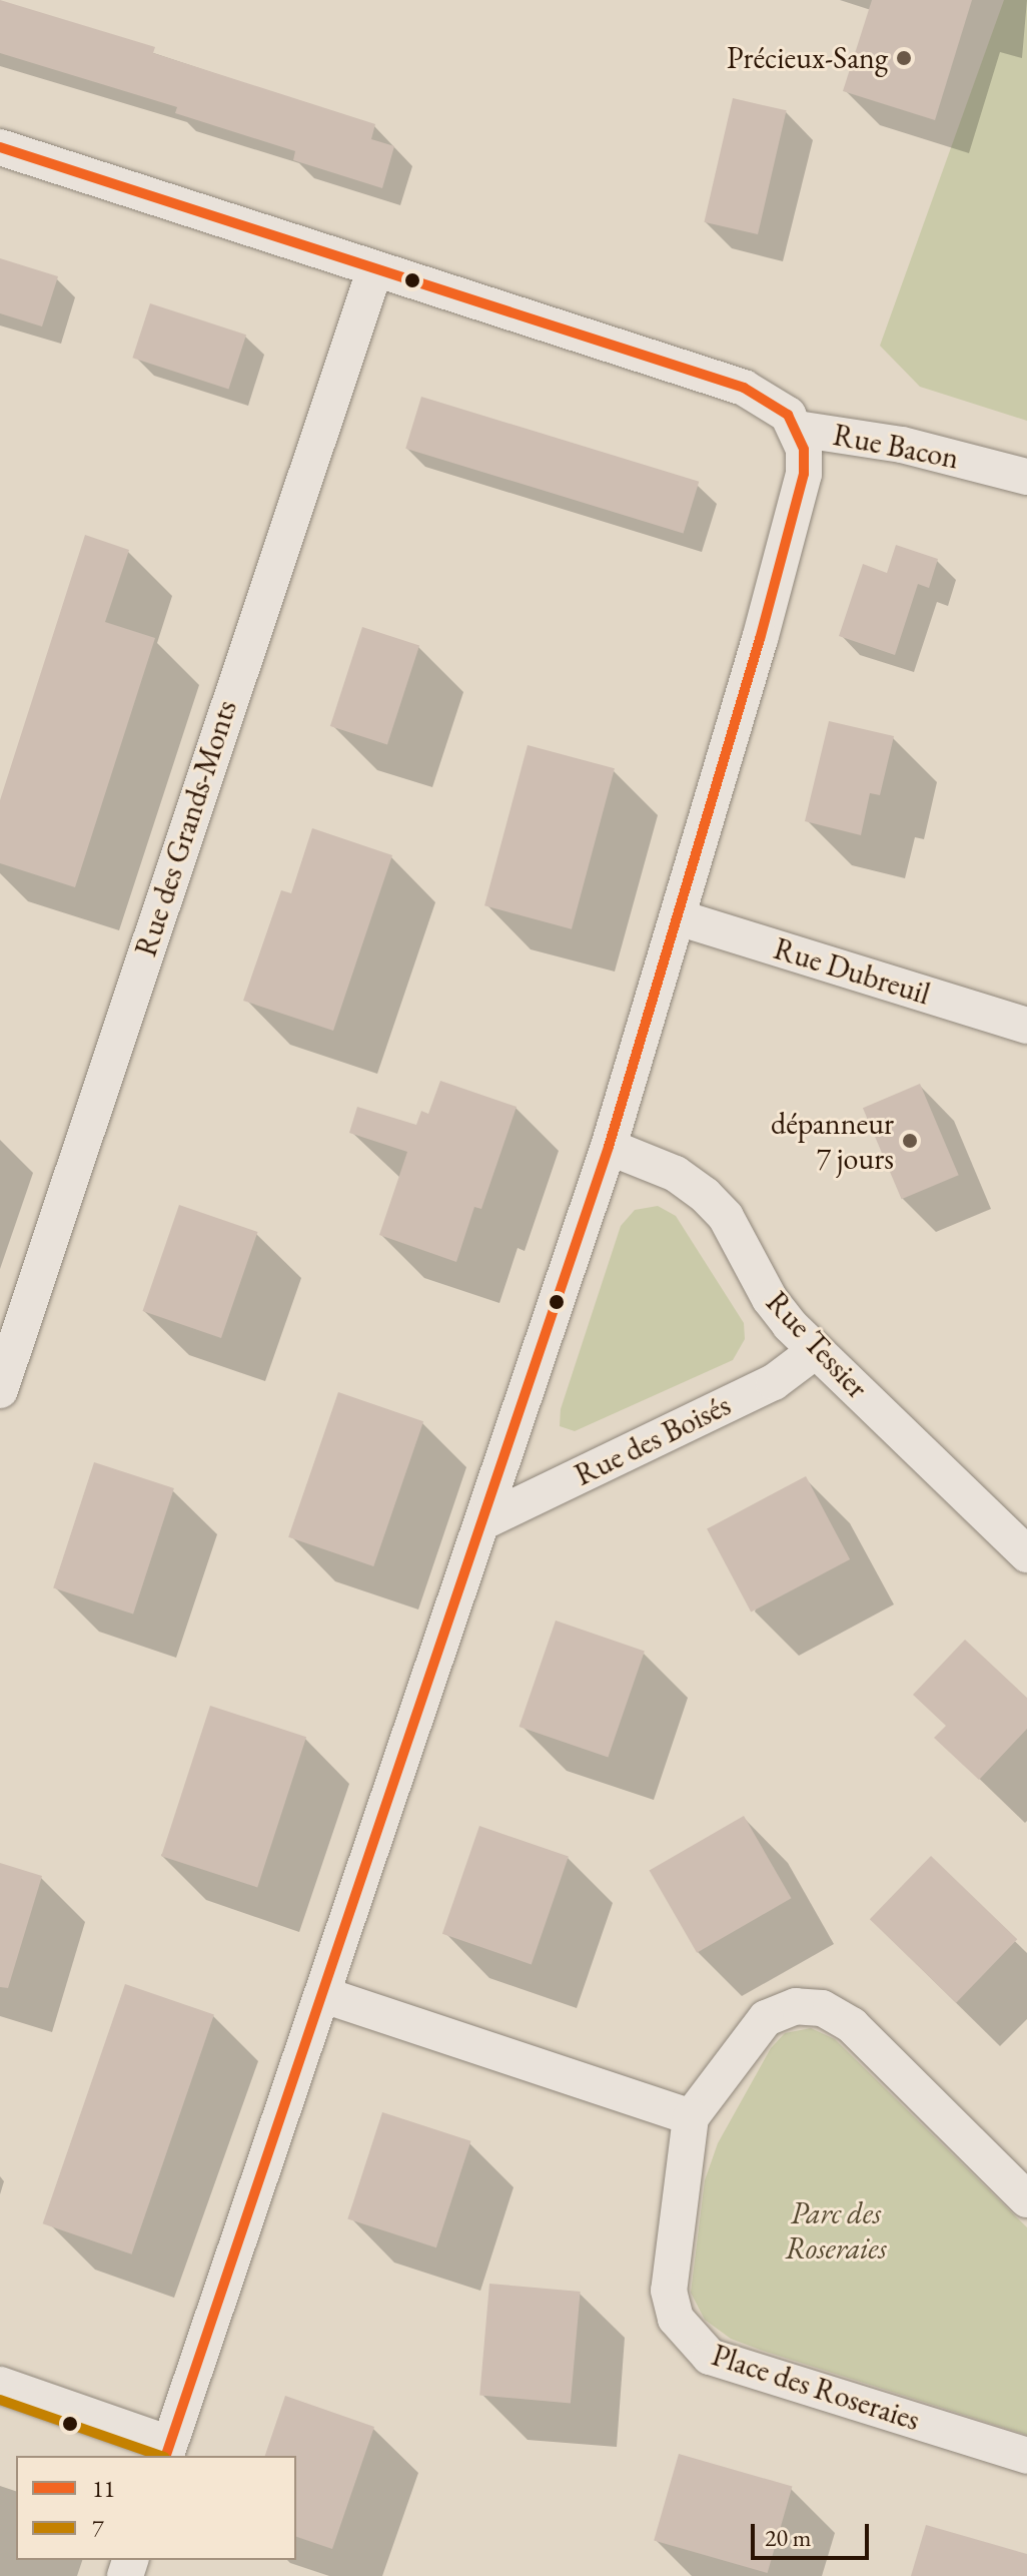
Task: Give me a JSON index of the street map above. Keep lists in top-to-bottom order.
{
  "streets": {
    "street": [
      "Rue Bacon",
      "Rue des Grands-Monts",
      "Rue Dubreuil",
      "Rue Tessier",
      "Rue des Boisés",
      "Place des Roseraies"
    ]
  },
  "crossings": [
    ["Rue Bacon", "Rue des Grands-Monts"],
    ["Rue Tessier", "Rue des Boisés"]
  ],
  "parks": ["Parc des Roseraies"],
  "places": ["Précieux-Sang", "dépanneur 7 jours"],
  "lines": ["transit line 11", "transit line 7"],
  "legend": ["11", "7"],
  "scale_bar": "20 m"
}
